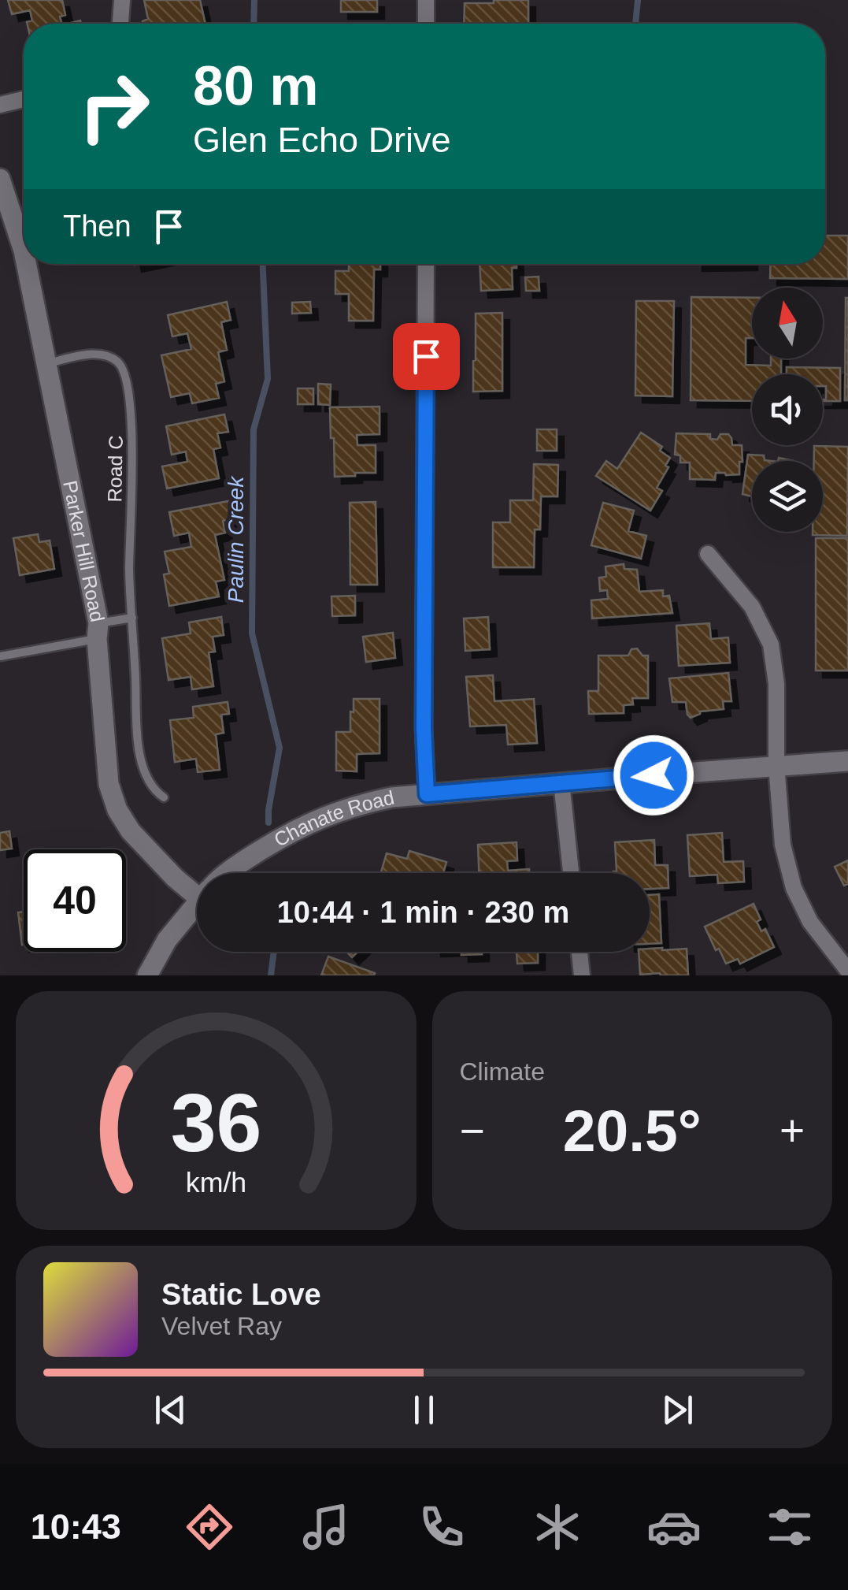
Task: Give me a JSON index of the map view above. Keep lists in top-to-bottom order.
{
  "streets": {
    "street": ["Parker Hill Road", "Chanate Road"],
    "lane": ["Road C"]
  },
  "crossings": [
    ["Road C", "Parker Hill Road"]
  ],
  "water": ["Paulin Creek"],
  "north": "top",
  "page": {
    "turn": ["80 m", "Glen Echo Drive"],
    "then": "Then",
    "limit": "40",
    "trip": "10:44 · 1 min · 230 m",
    "tile": "Climate",
    "heat": ["−", "20.5°", "+"],
    "song": ["Static Love", "Velvet Ray"],
    "tabs": "10:43",
    "gauge": ["36", "km/h"]
  }
}
